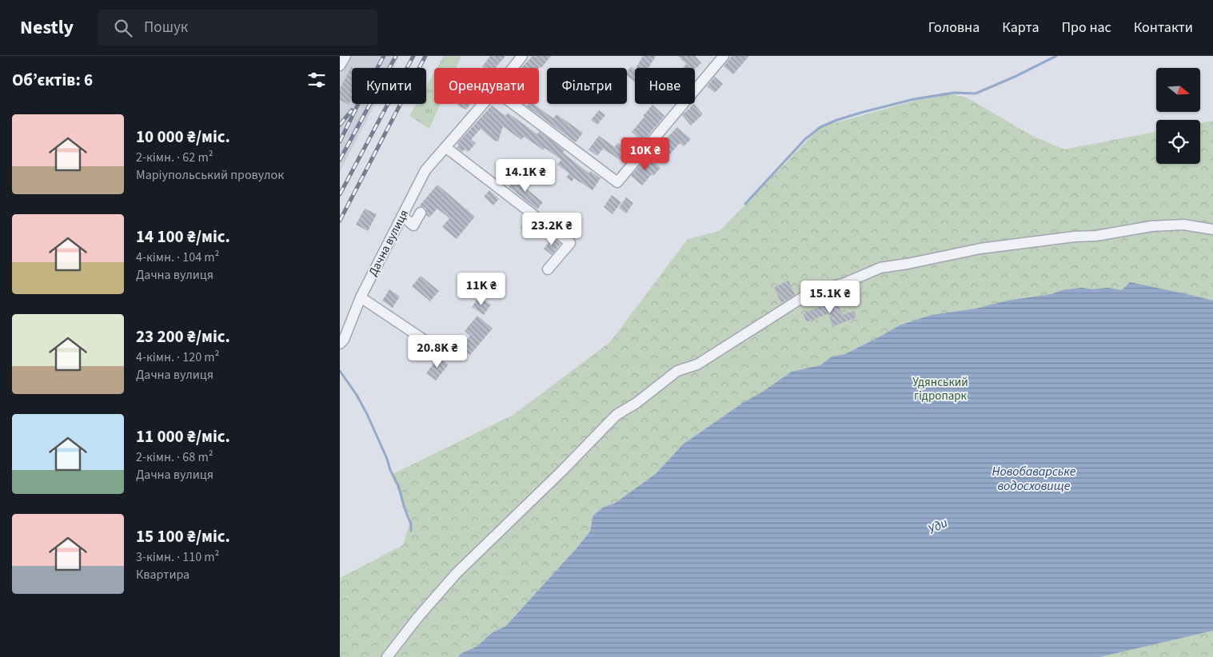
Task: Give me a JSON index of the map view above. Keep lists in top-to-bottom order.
{
  "streets": {
    "street": ["Дачна вулиця"]
  },
  "water": ["Новобаварське водосховище", "Уди"],
  "parks": ["Удянський гідропарк"],
  "north": "right",
  "page": {
    "header": "Nestly",
    "search": "Пошук",
    "nav": [
      "Головна",
      "Карта",
      "Про нас",
      "Контакти"
    ],
    "heading": "Об’єктів: 6",
    "chip": [
      "Купити",
      "Орендувати",
      "Фільтри",
      "Нове"
    ],
    "list": [
      {
        "name": "10 000 ₴/міс.",
        "note": "2-кімн. · 62 m² · Маріупольський провулок"
      },
      {
        "name": "14 100 ₴/міс.",
        "note": "4-кімн. · 104 m² · Дачна вулиця"
      },
      {
        "name": "23 200 ₴/міс.",
        "note": "4-кімн. · 120 m² · Дачна вулиця"
      },
      {
        "name": "11 000 ₴/міс.",
        "note": "2-кімн. · 68 m² · Дачна вулиця"
      },
      {
        "name": "15 100 ₴/міс.",
        "note": "3-кімн. · 110 m² · Квартира"
      }
    ],
    "price": [
      "10K ₴",
      "14.1K ₴",
      "23.2K ₴",
      "11K ₴",
      "15.1K ₴",
      "20.8K ₴"
    ]
  }
}
